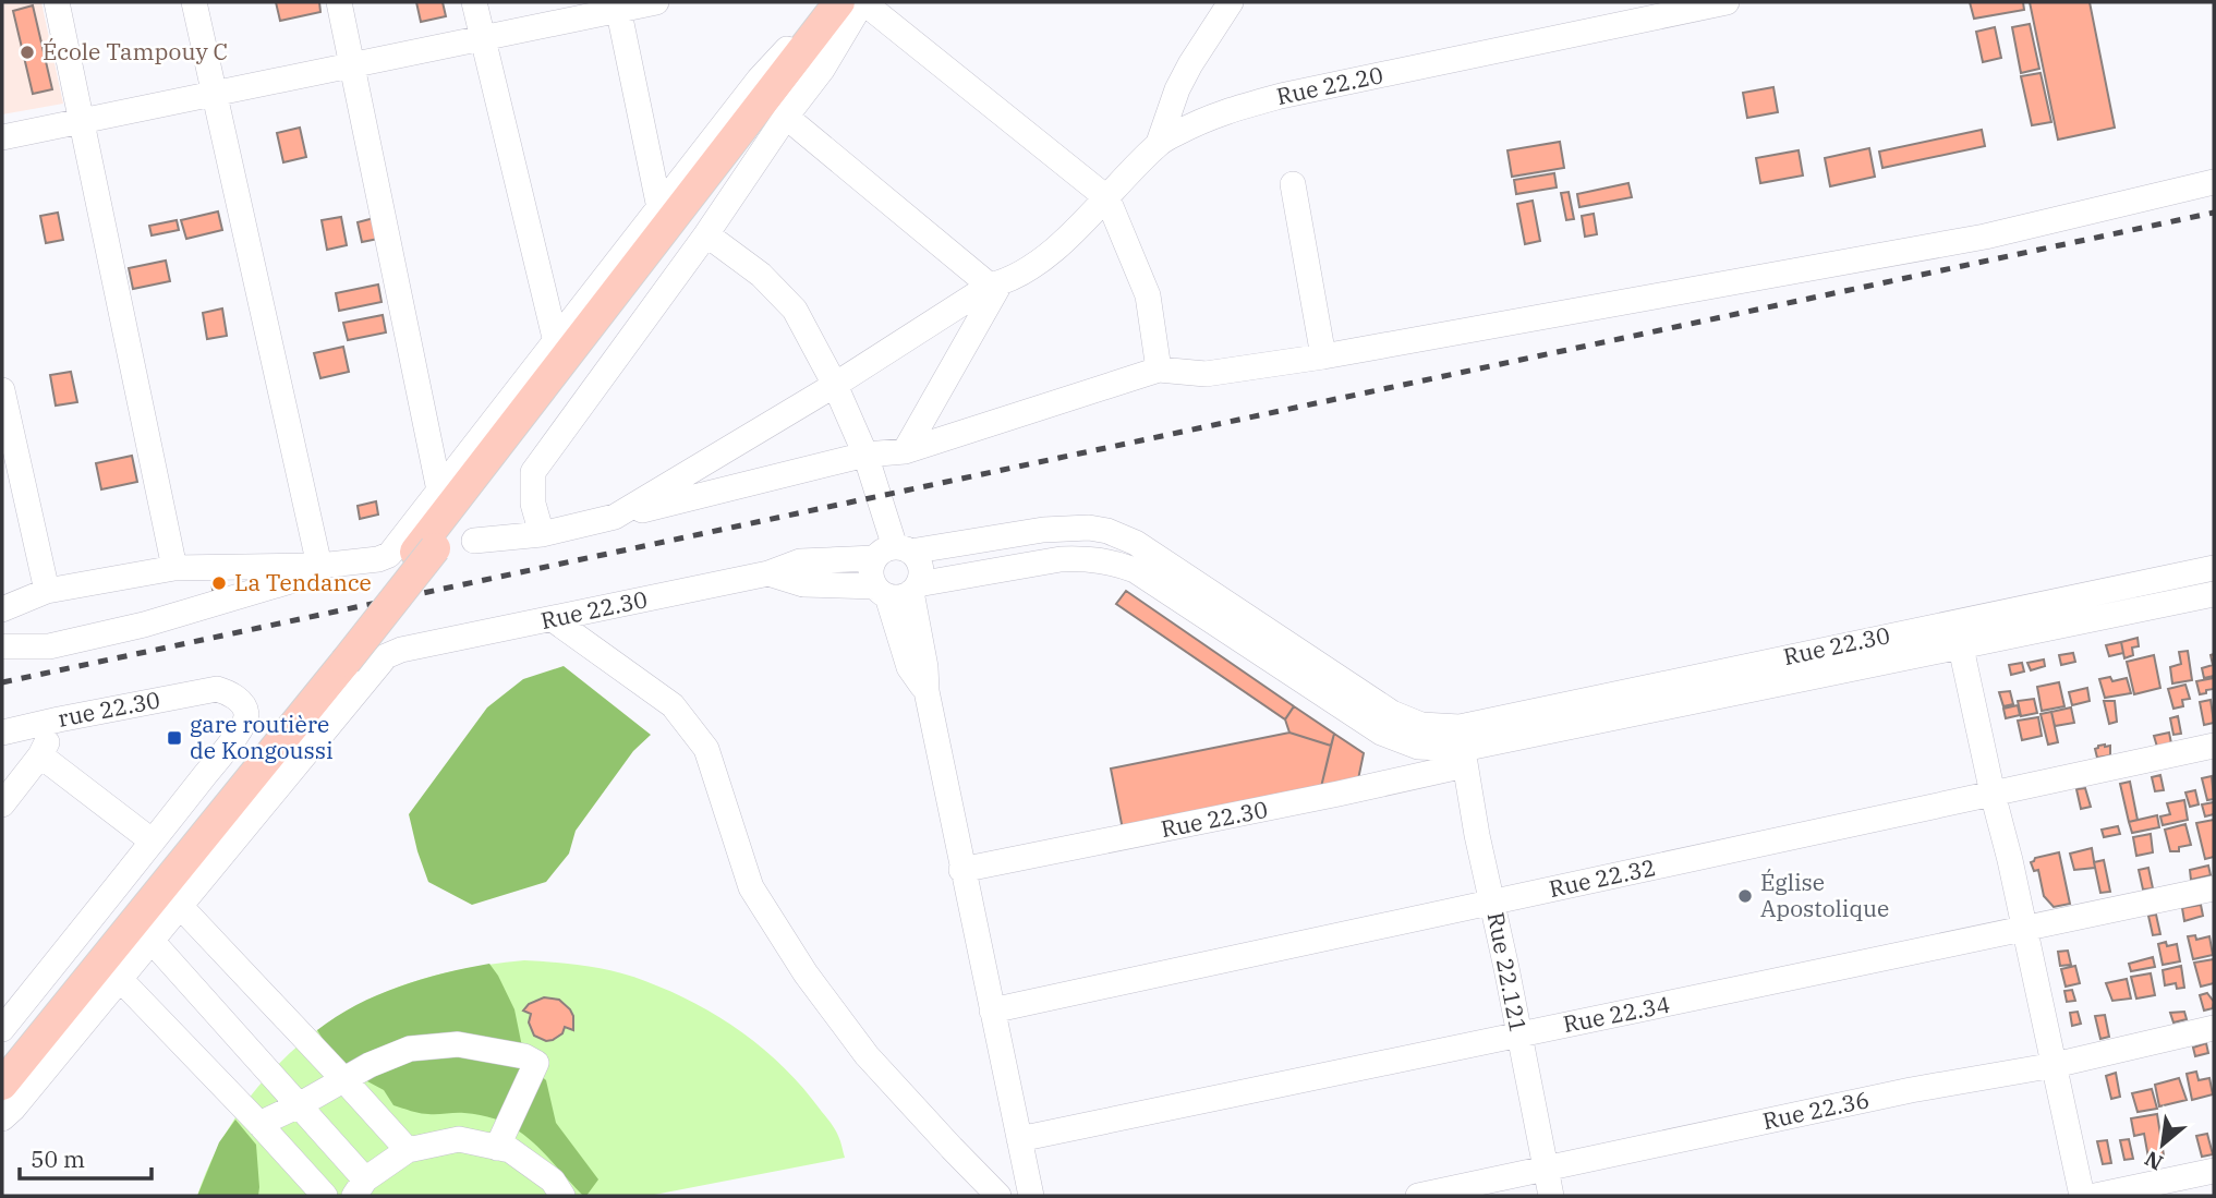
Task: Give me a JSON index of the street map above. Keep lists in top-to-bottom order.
{
  "streets": {
    "street": [
      "Rue 22.20",
      "Rue 22.30",
      "rue 22.30",
      "Rue 22.32",
      "Rue 22.121",
      "Rue 22.34",
      "Rue 22.36"
    ]
  },
  "crossings": [
    ["Rue 22.30", "Rue 22.121"],
    ["Rue 22.32", "Rue 22.121"],
    ["Rue 22.121", "Rue 22.34"],
    ["Rue 22.121", "Rue 22.36"]
  ],
  "places": {
    "other": ["École Tampouy C", "La Tendance", "Église Apostolique"],
    "transit": ["gare routière de Kongoussi"]
  },
  "scale_bar": "50 m",
  "north": "bottom left"
}
